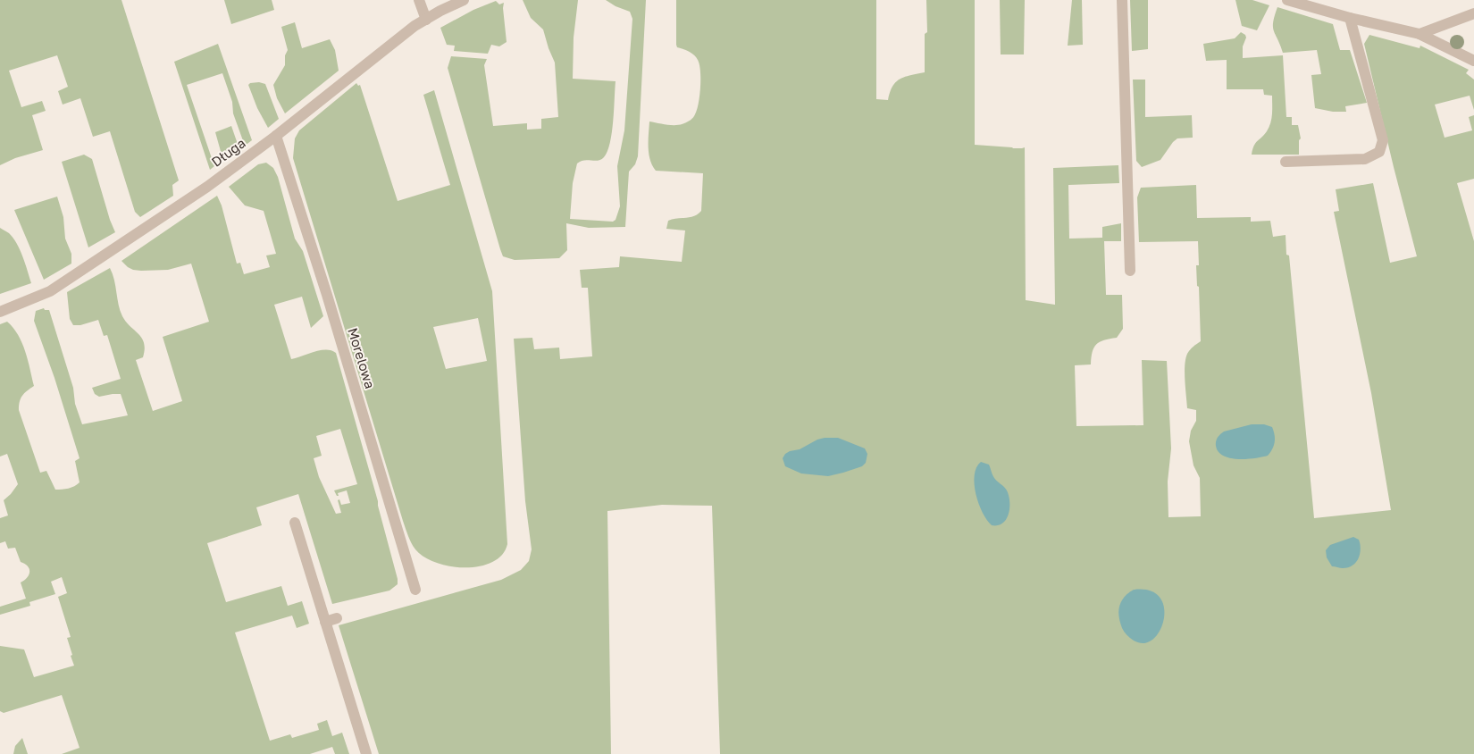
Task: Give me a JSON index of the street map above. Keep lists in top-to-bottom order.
{
  "streets": {
    "street": ["Długa", "Morelowa"]
  },
  "crossings": [
    ["Długa", "Morelowa"]
  ]
}
